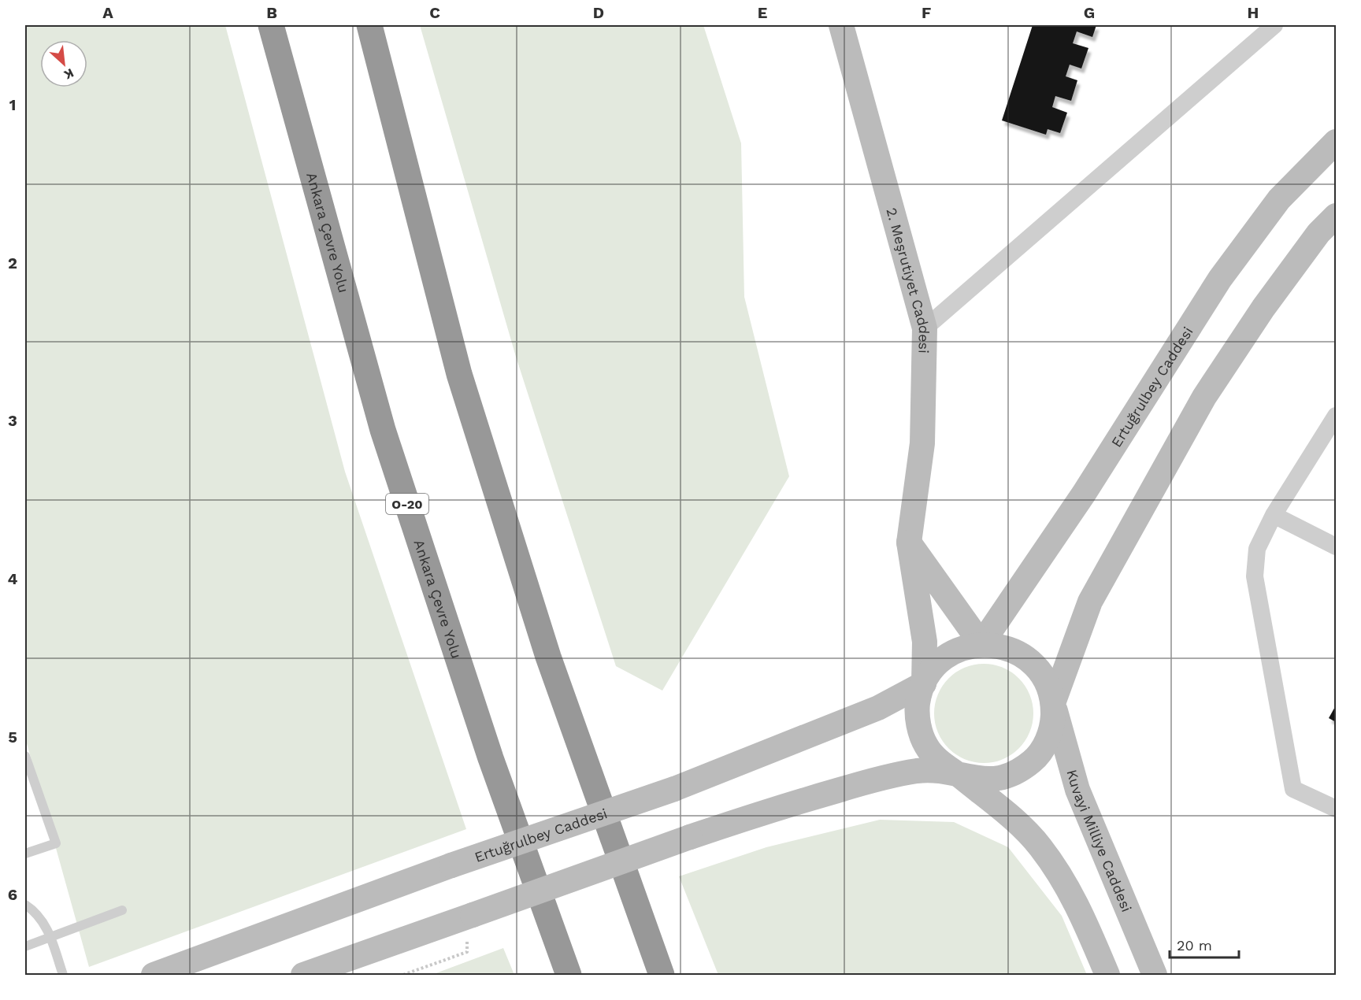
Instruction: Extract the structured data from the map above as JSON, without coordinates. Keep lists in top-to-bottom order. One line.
{"streets":{"highway":["Ankara Çevre Yolu","O-20"],"main road":["2. Meşrutiyet Caddesi","Ertuğrulbey Caddesi","Kuvayi Milliye Caddesi"]},"crossings":[["2. Meşrutiyet Caddesi","Ertuğrulbey Caddesi"],["2. Meşrutiyet Caddesi","Kuvayi Milliye Caddesi"],["Ertuğrulbey Caddesi","Kuvayi Milliye Caddesi"]],"scale_bar":"20 m","north":"bottom right","grid":{"columns":["A","B","C","D","E","F","G","H"],"rows":["1","2","3","4","5","6"]}}
